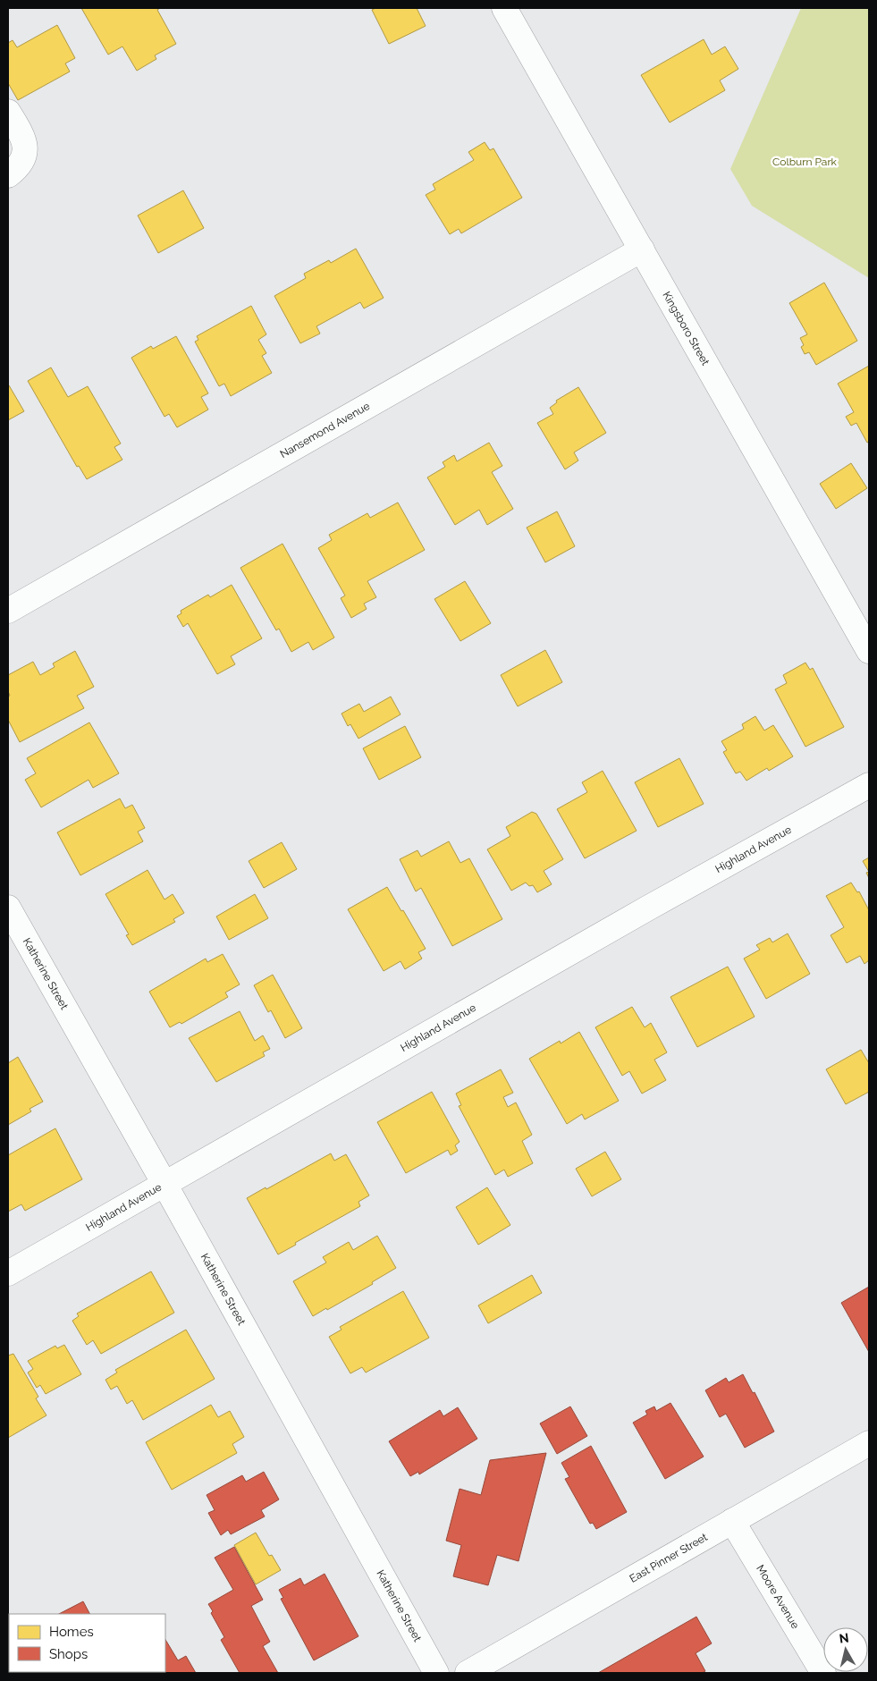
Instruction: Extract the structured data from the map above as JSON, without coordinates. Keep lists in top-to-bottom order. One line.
{"streets":{"street":["Kingsboro Street","Nansemond Avenue","Highland Avenue","Katherine Street","East Pinner Street","Moore Avenue"]},"crossings":[["Kingsboro Street","Nansemond Avenue"],["Highland Avenue","Katherine Street"],["East Pinner Street","Moore Avenue"]],"parks":["Colburn Park"],"legend":["Homes","Shops"],"north":"top"}
